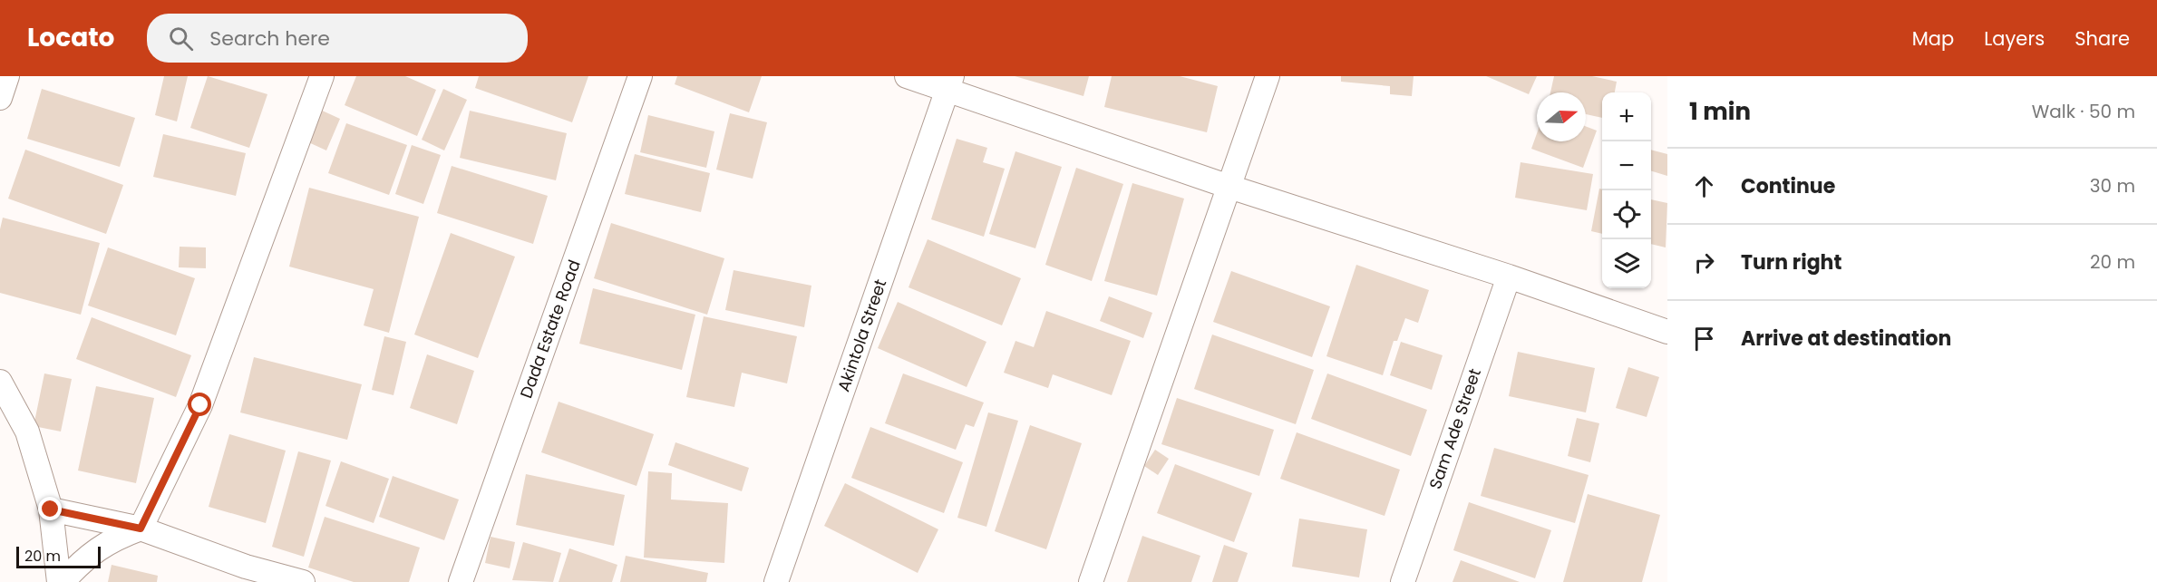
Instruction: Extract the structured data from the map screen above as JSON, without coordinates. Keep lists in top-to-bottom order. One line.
{"streets":{"street":["Dada Estate Road","Akintola Street","Sam Ade Street"]},"scale_bar":"20 m","north":"right","page":{"header":"Locato","search":"Search here","nav":["Map","Layers","Share"],"heading":["1 min","Walk · 50 m"],"map_buttons":["+","−"],"list":[["Continue","30 m"],["Turn right","20 m"],"Arrive at destination"],"scale":"20 m"}}
